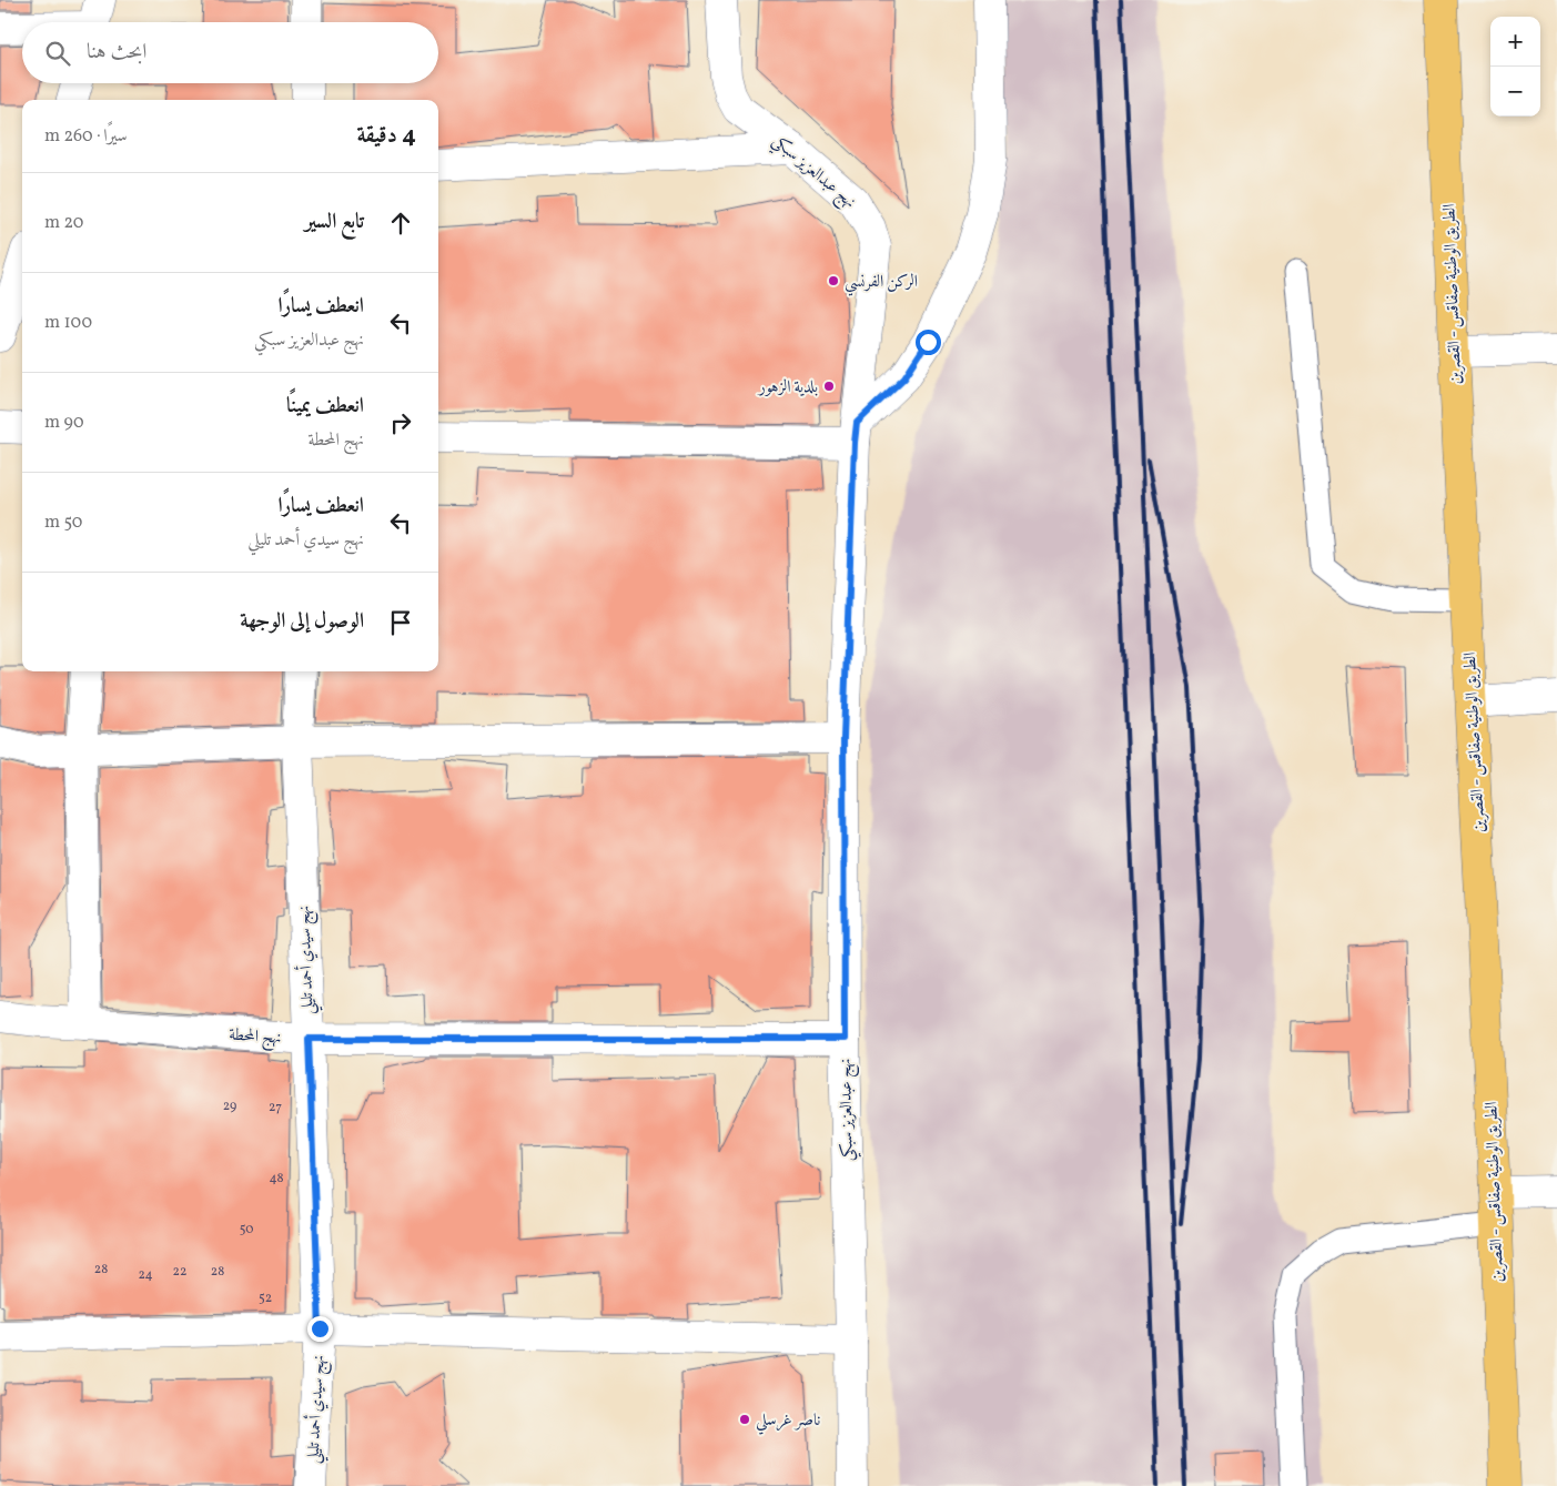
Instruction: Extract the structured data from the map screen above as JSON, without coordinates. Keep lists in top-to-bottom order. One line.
{"streets":{"main road":["الطريق الوطنية صفاقس - القصرين"],"street":["نهج عبدالعزيز سبكي","نهج سيدي أحمد تليلي","نهج المحطة"]},"crossings":[["نهج عبدالعزيز سبكي","نهج المحطة"],["نهج سيدي أحمد تليلي","نهج المحطة"]],"places":["الركن الفرنسي","بلدية الزهور","ناصر غرسلي"],"house_numbers":["29","27","48","50","28","22","28","24","52"],"page":{"map_buttons":["+","−"],"search":"ابحث هنا","heading":["4 دقيقة","سيرًا · 260 m"],"list":[["تابع السير","20 m"],["انعطف يسارًا","نهج عبدالعزيز سبكي","100 m"],["انعطف يمينًا","نهج المحطة","90 m"],["انعطف يسارًا","نهج سيدي أحمد تليلي","50 m"],"الوصول إلى الوجهة"]}}
